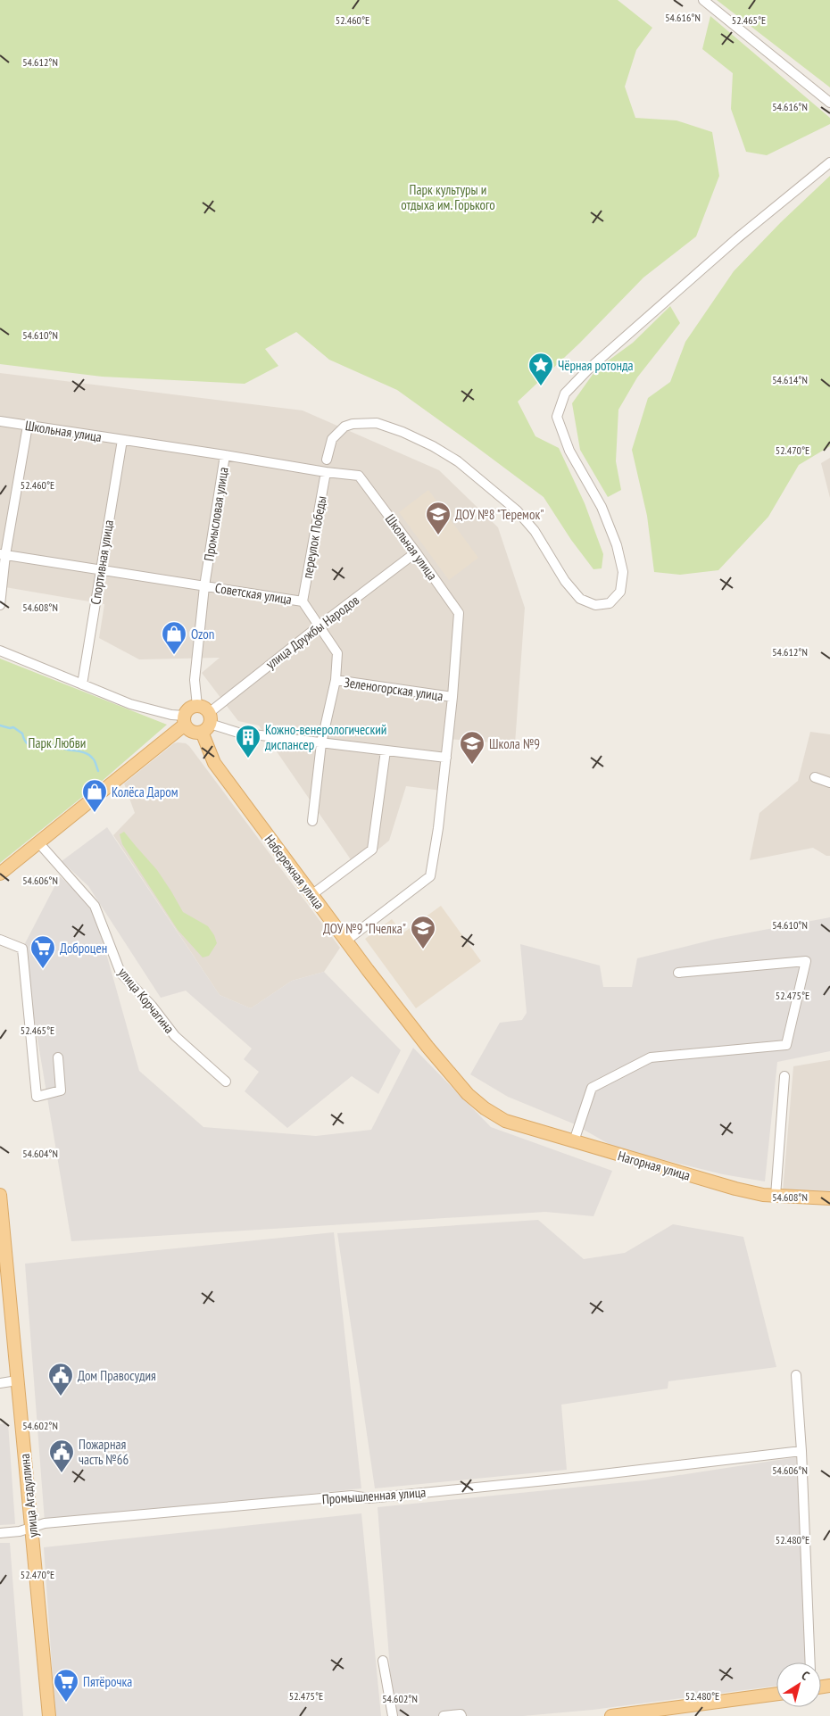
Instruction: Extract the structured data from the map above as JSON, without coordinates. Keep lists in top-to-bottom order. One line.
{"streets":{"main road":["Набережная улица","Нагорная улица","улица Агадуллина"],"street":["Школьная улица","Промысловая улица","переулок Победы","Спортивная улица","Советская улица","улица Дружбы Народов","Зеленогорская улица","улица Корчагина","Промышленная улица"]},"crossings":[["Школьная улица","Промысловая улица"],["Школьная улица","переулок Победы"],["Школьная улица","Спортивная улица"],["Школьная улица","улица Дружбы Народов"],["Школьная улица","Зеленогорская улица"],["Школьная улица","Набережная улица"],["Промысловая улица","Советская улица"],["Промысловая улица","улица Дружбы Народов"],["Промысловая улица","Набережная улица"],["переулок Победы","Советская улица"],["Спортивная улица","Советская улица"],["Советская улица","улица Дружбы Народов"],["Советская улица","Зеленогорская улица"],["улица Дружбы Народов","Набережная улица"],["Набережная улица","Нагорная улица"],["улица Агадуллина","Промышленная улица"]],"parks":["Парк культуры и отдыха им. Горького","Парк Любви"],"places":{"place":["Чёрная ротонда"],"school or university":["ДОУ №8 \"Теремок\"","Школа №9","ДОУ №9 \"Пчелка\""],"shop":["Ozon","Колёса Даром"],"building":["Кожно-венерологический диспансер"],"supermarket":["Доброцен","Пятёрочка"],"public building":["Дом Правосудия","Пожарная часть №66"]},"north":"top right","coordinates":["54.616°N","52.465°E","52.460°E","54.612°N","54.610°N","54.614°N","52.470°E","54.608°N","54.606°N","52.475°E","54.604°N","54.602°N","52.480°E"]}
